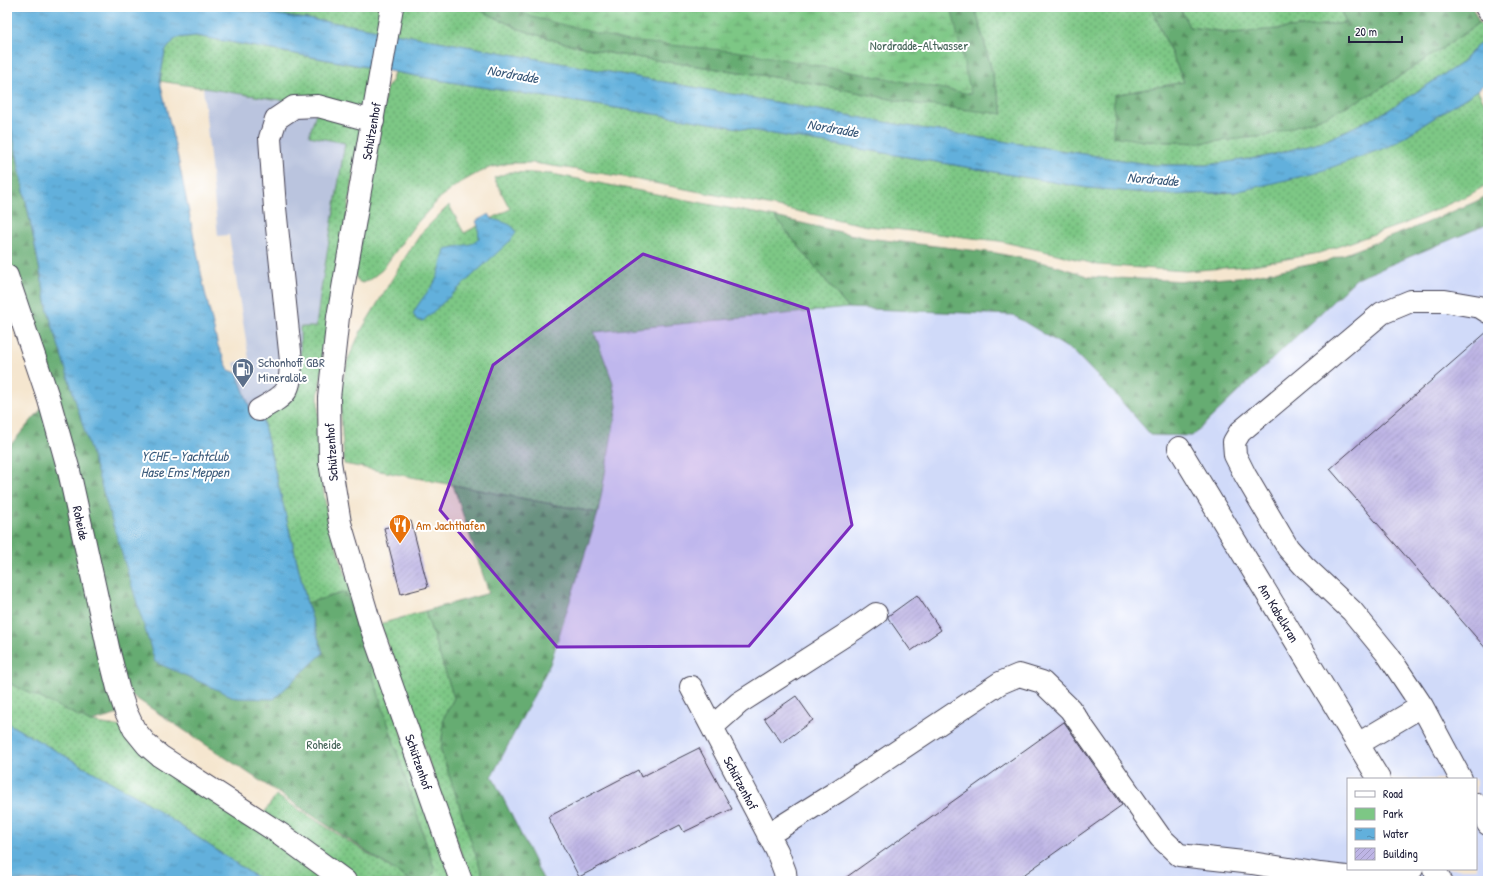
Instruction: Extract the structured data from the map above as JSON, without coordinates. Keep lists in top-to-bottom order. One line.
{"streets":{"main road":["Schützenhof","Roheide","Am Kabelkran"]},"water":["Nordradde","YCHE - Yachtclub Hase Ems Meppen"],"parks":["Nordradde-Altwasser","Roheide"],"places":{"fuel station":["Schonhoff GBR Mineralöle"],"restaurant":["Am Jachthafen"]},"legend":["Road","Park","Water","Building"],"scale_bar":"20 m"}
